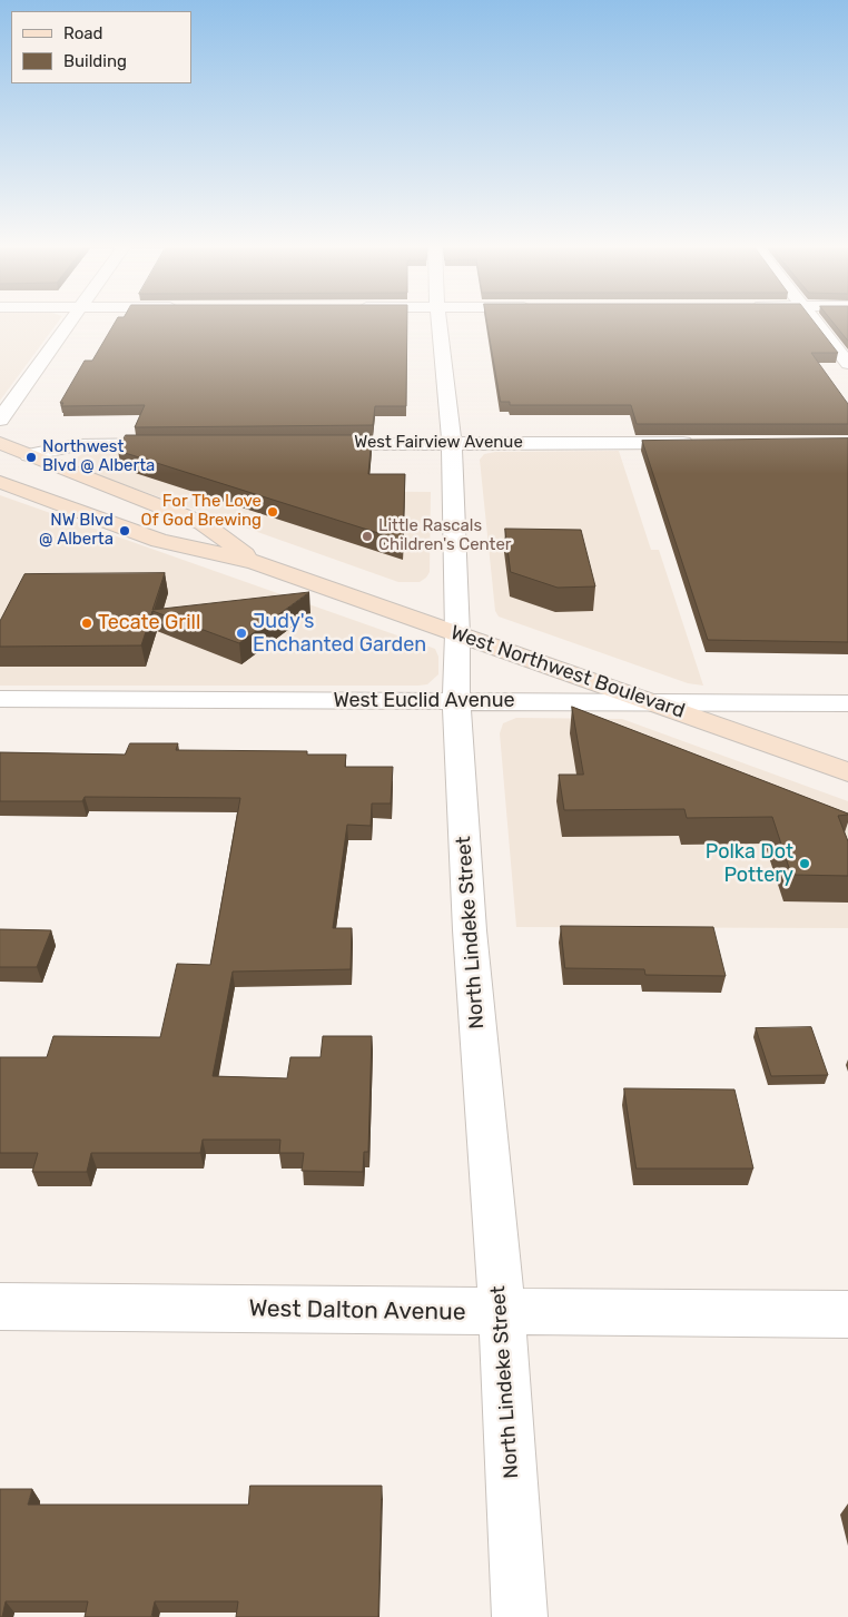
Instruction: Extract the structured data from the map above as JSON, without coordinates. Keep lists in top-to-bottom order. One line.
{"streets":{"main road":["West Northwest Boulevard"],"street":["West Fairview Avenue","West Euclid Avenue","North Lindeke Street","West Dalton Avenue"]},"crossings":[["West Fairview Avenue","North Lindeke Street"],["West Northwest Boulevard","West Euclid Avenue"],["West Northwest Boulevard","North Lindeke Street"],["West Euclid Avenue","North Lindeke Street"],["North Lindeke Street","West Dalton Avenue"]],"places":["Northwest Blvd @ Alberta","For The Love Of God Brewing","NW Blvd @ Alberta","Little Rascals Children's Center","Tecate Grill","Judy's Enchanted Garden","Polka Dot Pottery"],"legend":["Road","Building"]}
